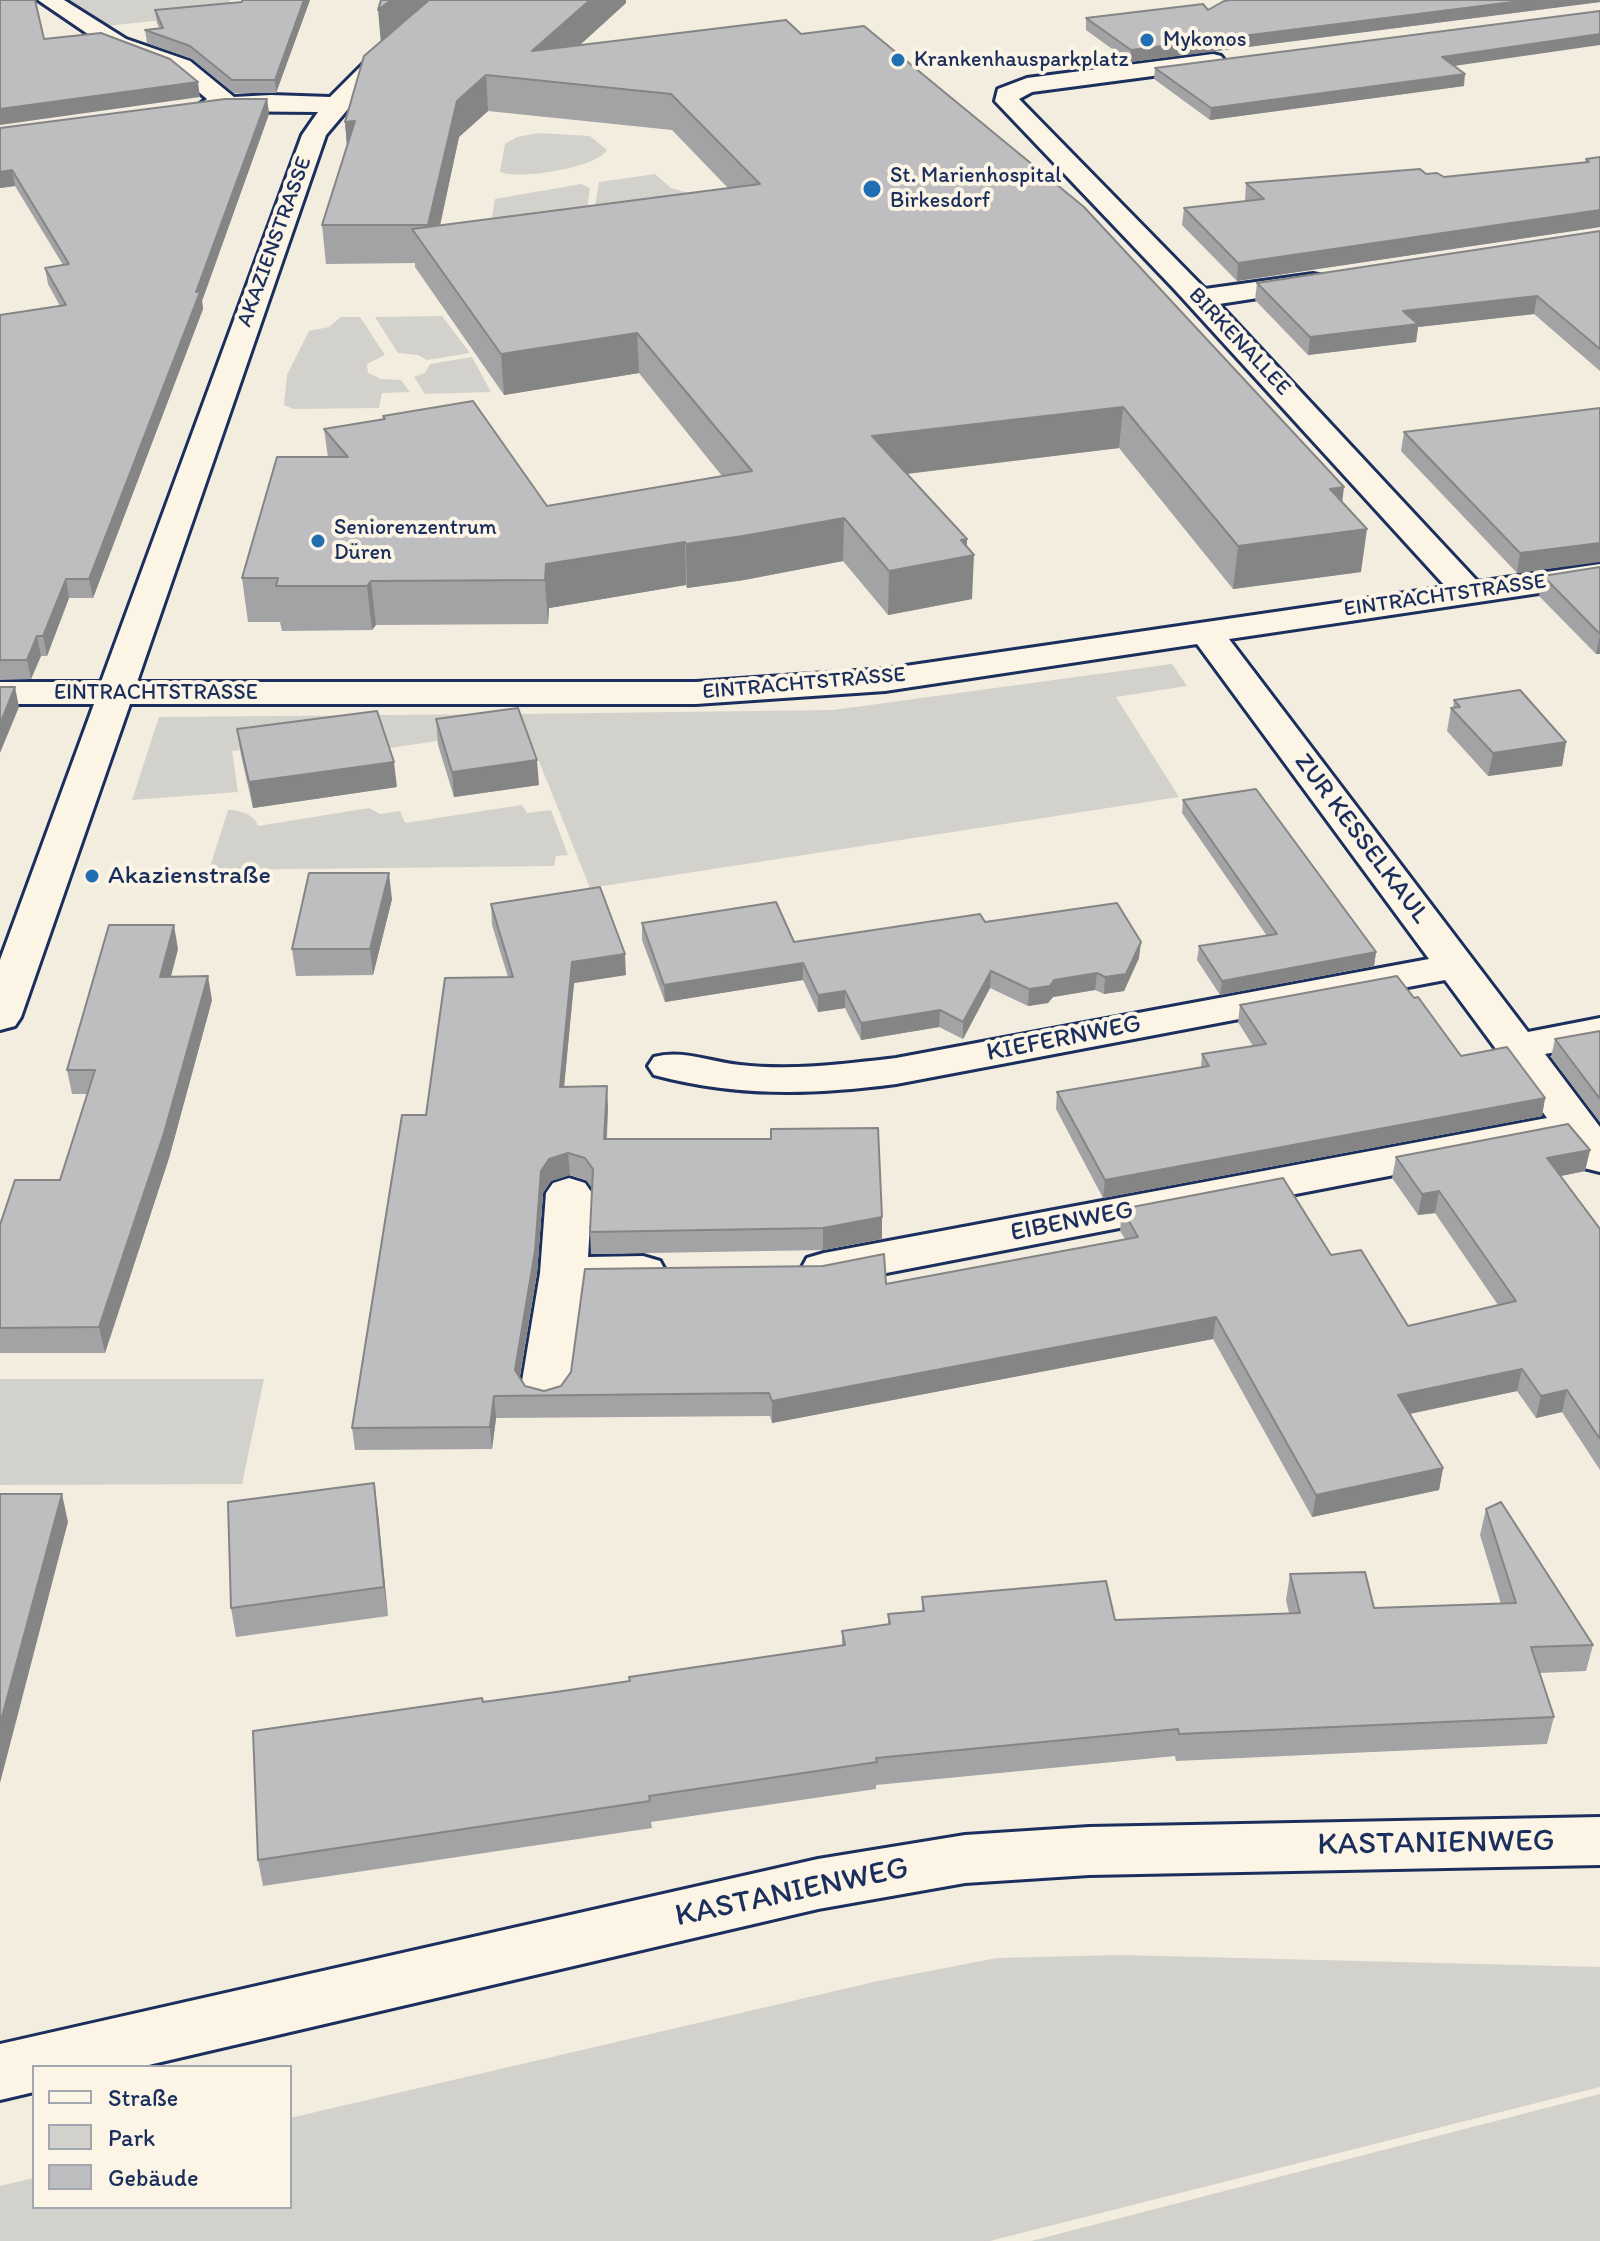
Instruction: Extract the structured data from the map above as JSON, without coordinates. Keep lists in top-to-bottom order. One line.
{"streets":{"street":["AKAZIENSTRASSE","BIRKENALLEE","EINTRACHTSTRASSE","ZUR KESSELKAUL","KIEFERNWEG","EIBENWEG","KASTANIENWEG"]},"crossings":[["AKAZIENSTRASSE","EINTRACHTSTRASSE"],["BIRKENALLEE","EINTRACHTSTRASSE"],["EINTRACHTSTRASSE","ZUR KESSELKAUL"],["ZUR KESSELKAUL","KIEFERNWEG"],["ZUR KESSELKAUL","EIBENWEG"]],"places":["Mykonos","Krankenhausparkplatz","St. Marienhospital Birkesdorf","Seniorenzentrum Düren","Akazienstraße"],"legend":["Straße","Park","Gebäude"]}
